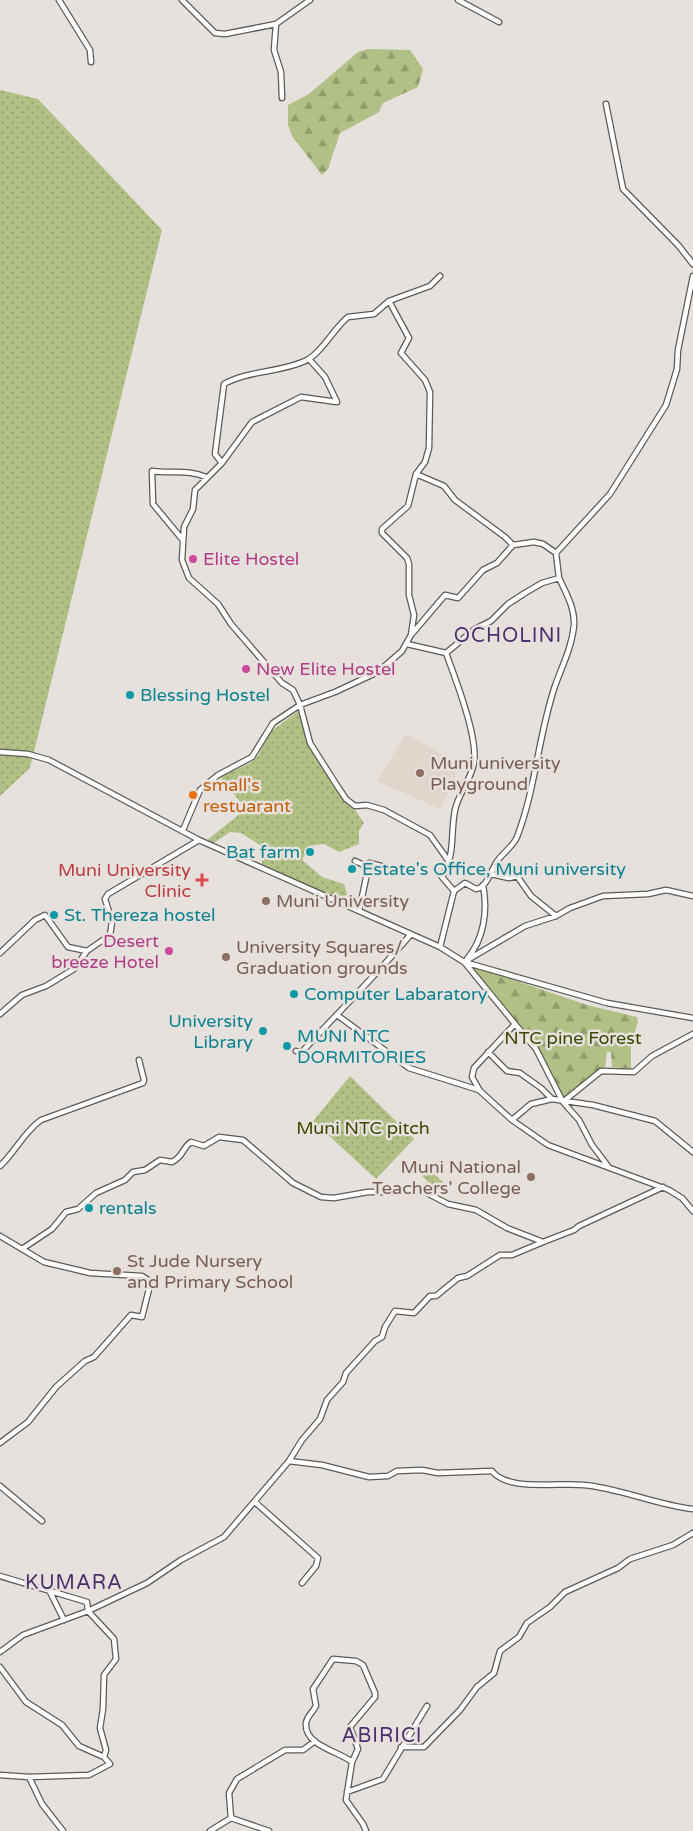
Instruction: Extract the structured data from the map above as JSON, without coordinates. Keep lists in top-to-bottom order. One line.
{"districts":["OCHOLINI","KUMARA","ABIRICI"],"parks":["NTC pine Forest","Muni NTC pitch"],"places":{"other":["Elite Hostel","New Elite Hostel","Blessing Hostel","Muni university Playground","small's restuarant","Bat farm","Estate's Office, Muni university","Muni University","St. Thereza hostel","Desert breeze Hotel","University Squares/ Graduation grounds","Computer Labaratory","University Library","MUNI NTC DORMITORIES","Muni National Teachers' College","rentals","St Jude Nursery and Primary School"],"health":["Muni University Clinic"]}}
